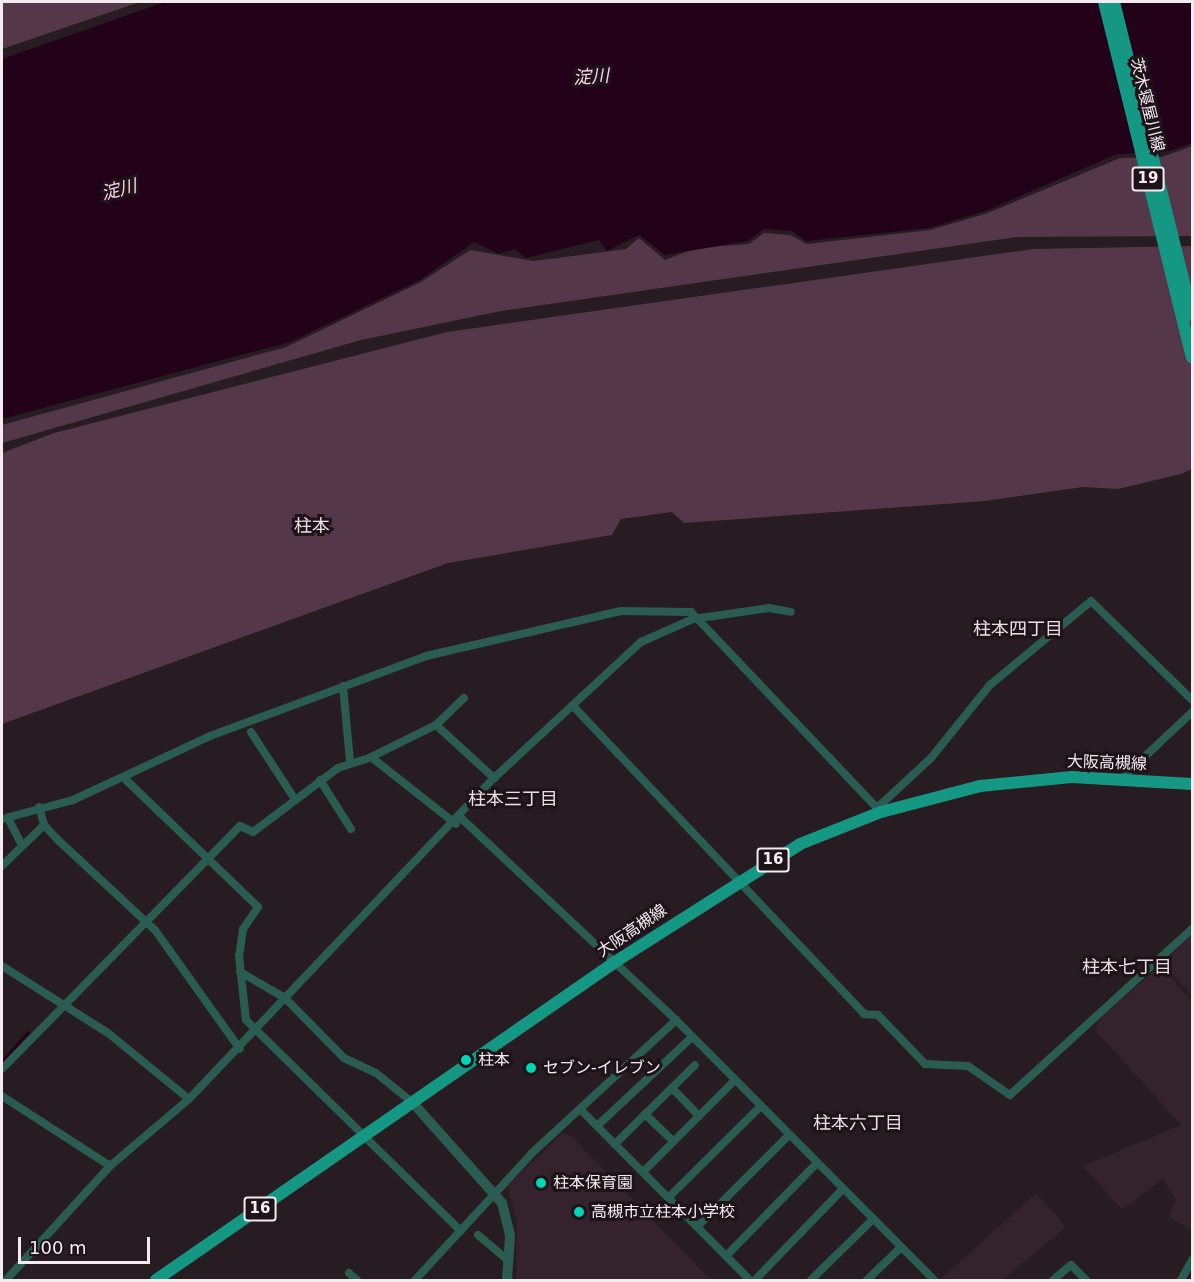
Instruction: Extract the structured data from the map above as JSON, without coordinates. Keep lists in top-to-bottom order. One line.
{"streets":{"main road":["茨木寝屋川線","19","大阪高槻線","16"]},"districts":["柱本","柱本四丁目","柱本三丁目","柱本七丁目","柱本六丁目"],"water":["淀川"],"places":["柱本","セブン-イレブン","柱本保育園","高槻市立柱本小学校"],"scale_bar":"100 m"}
